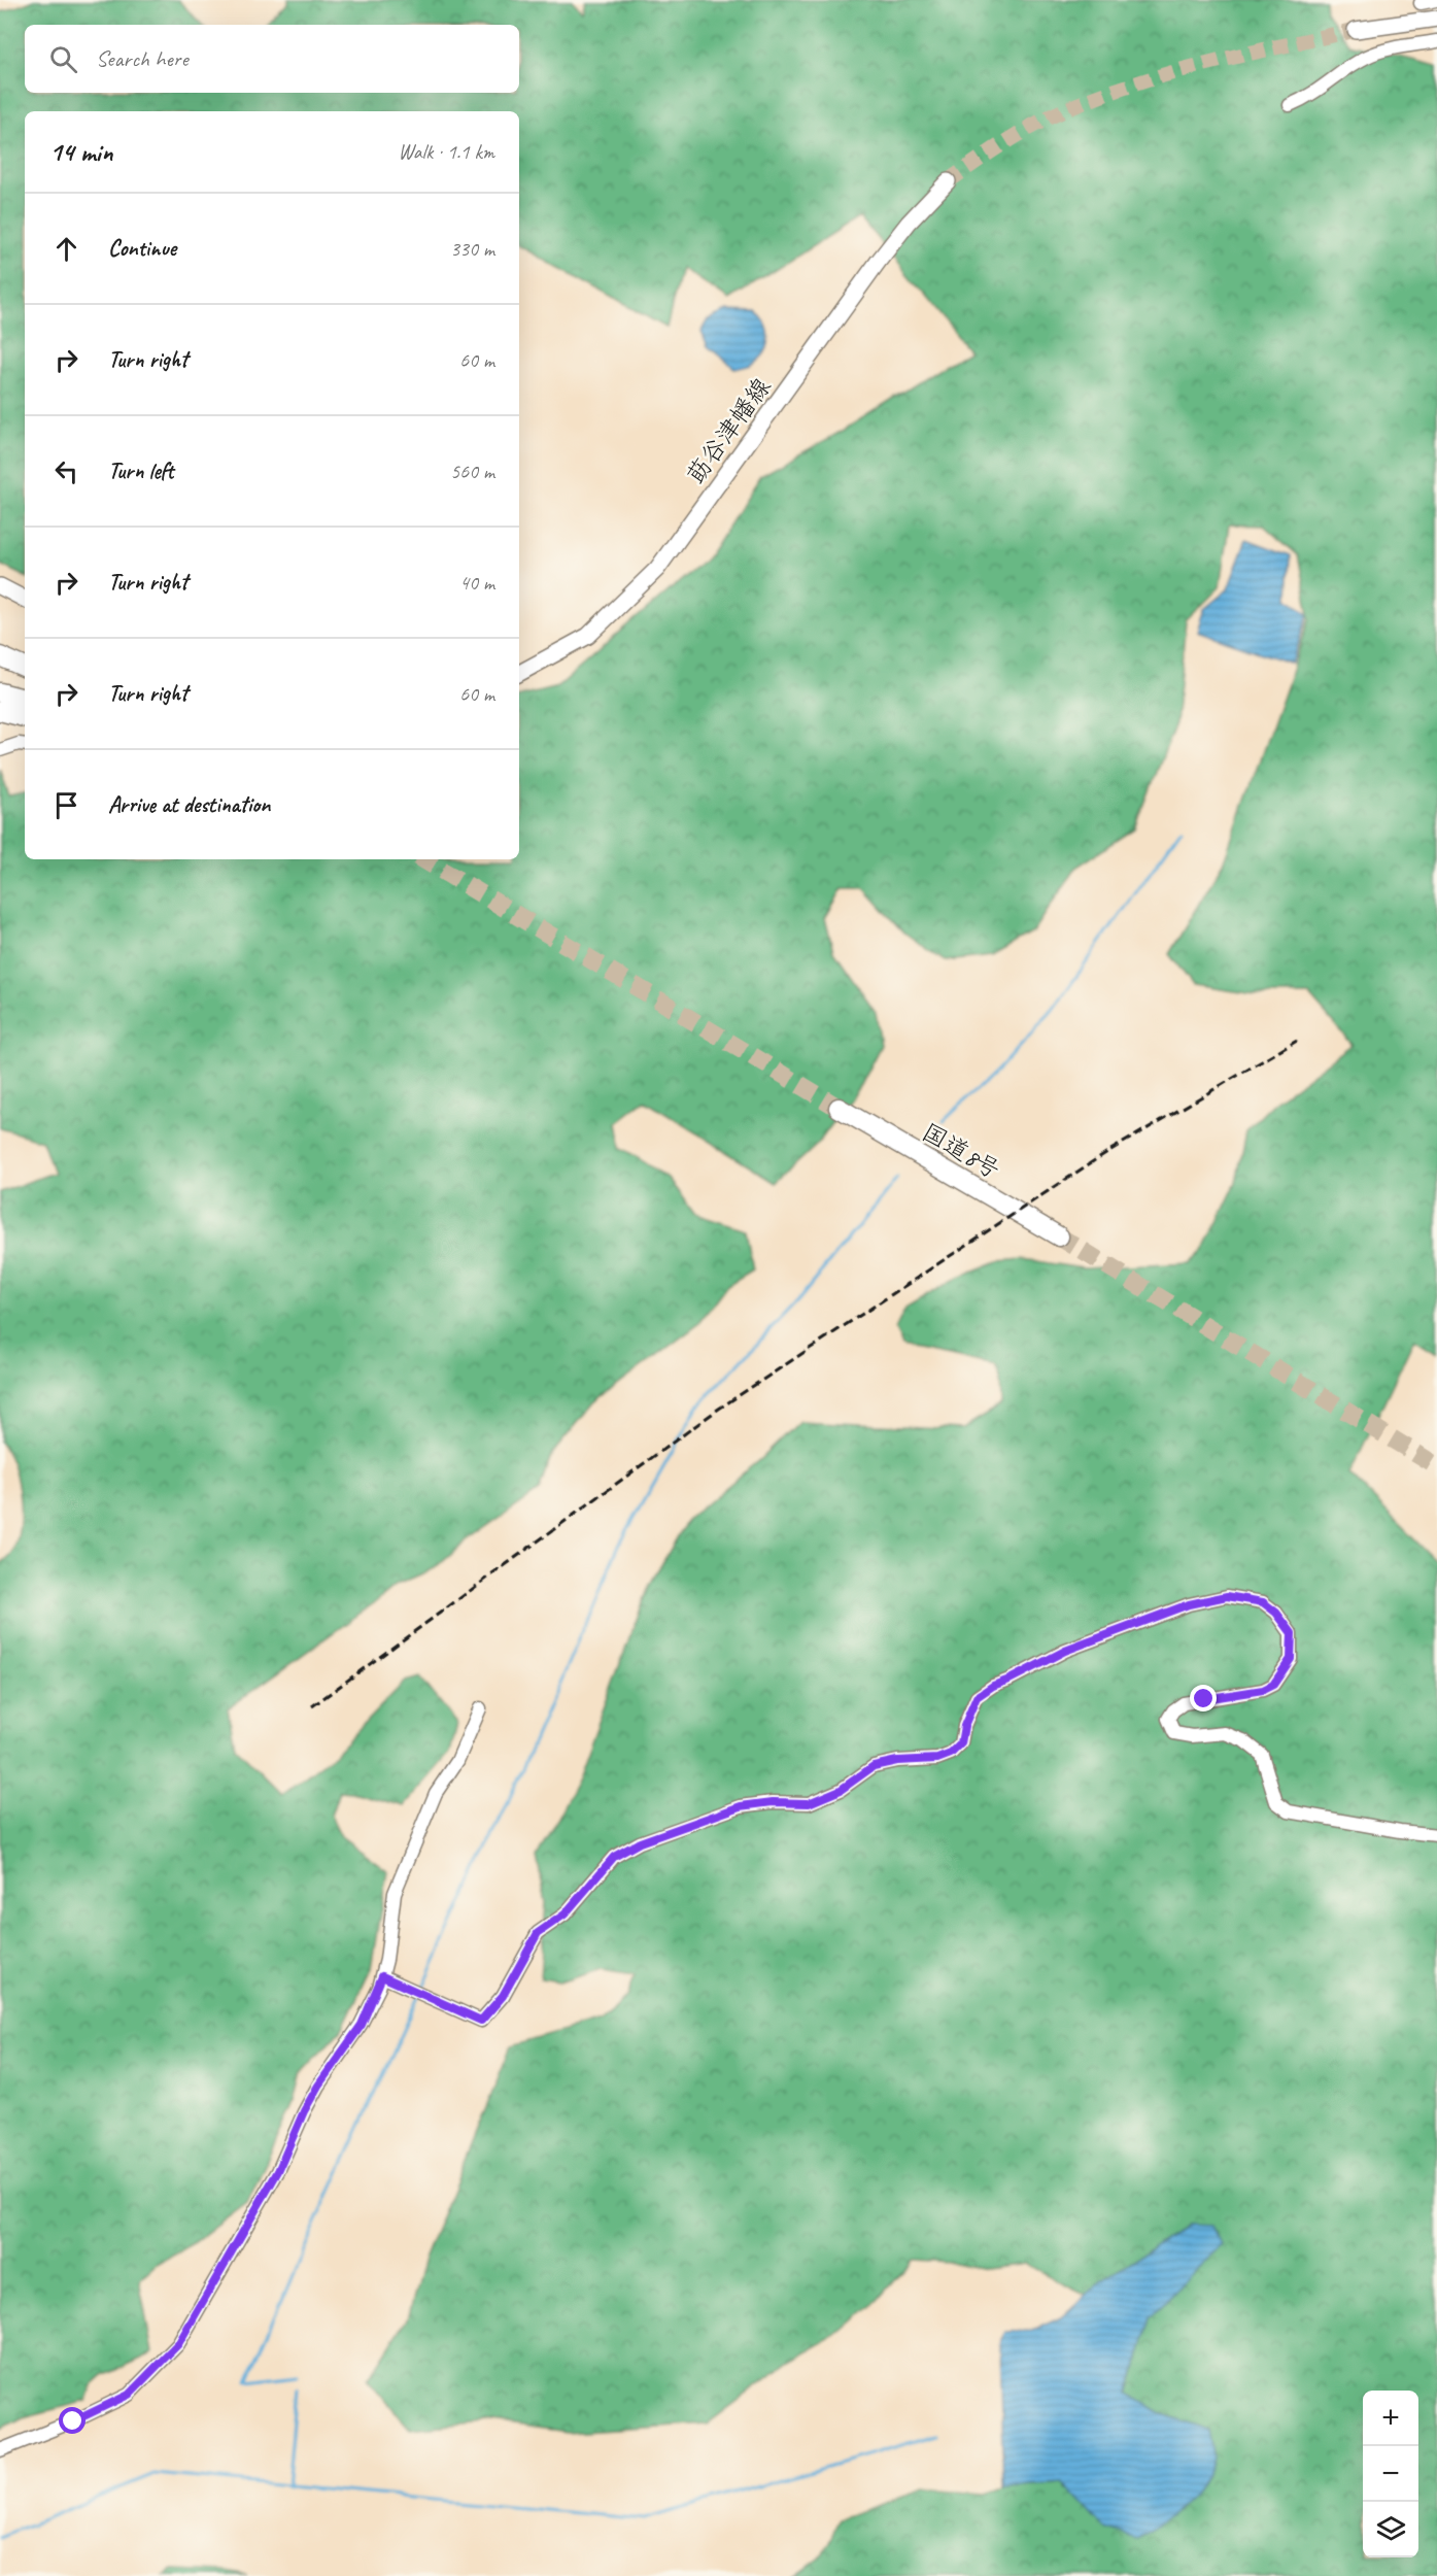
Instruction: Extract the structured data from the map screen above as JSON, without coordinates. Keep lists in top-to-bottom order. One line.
{"streets":{"highway":["国道8号"],"main road":["莇谷津幡線"]},"page":{"search":"Search here","heading":["14 min","Walk · 1.1 km"],"list":[["Continue","330 m"],["Turn right","60 m"],["Turn left","560 m"],["Turn right","40 m"],["Turn right","60 m"],"Arrive at destination"],"map_buttons":["+","−"]}}
